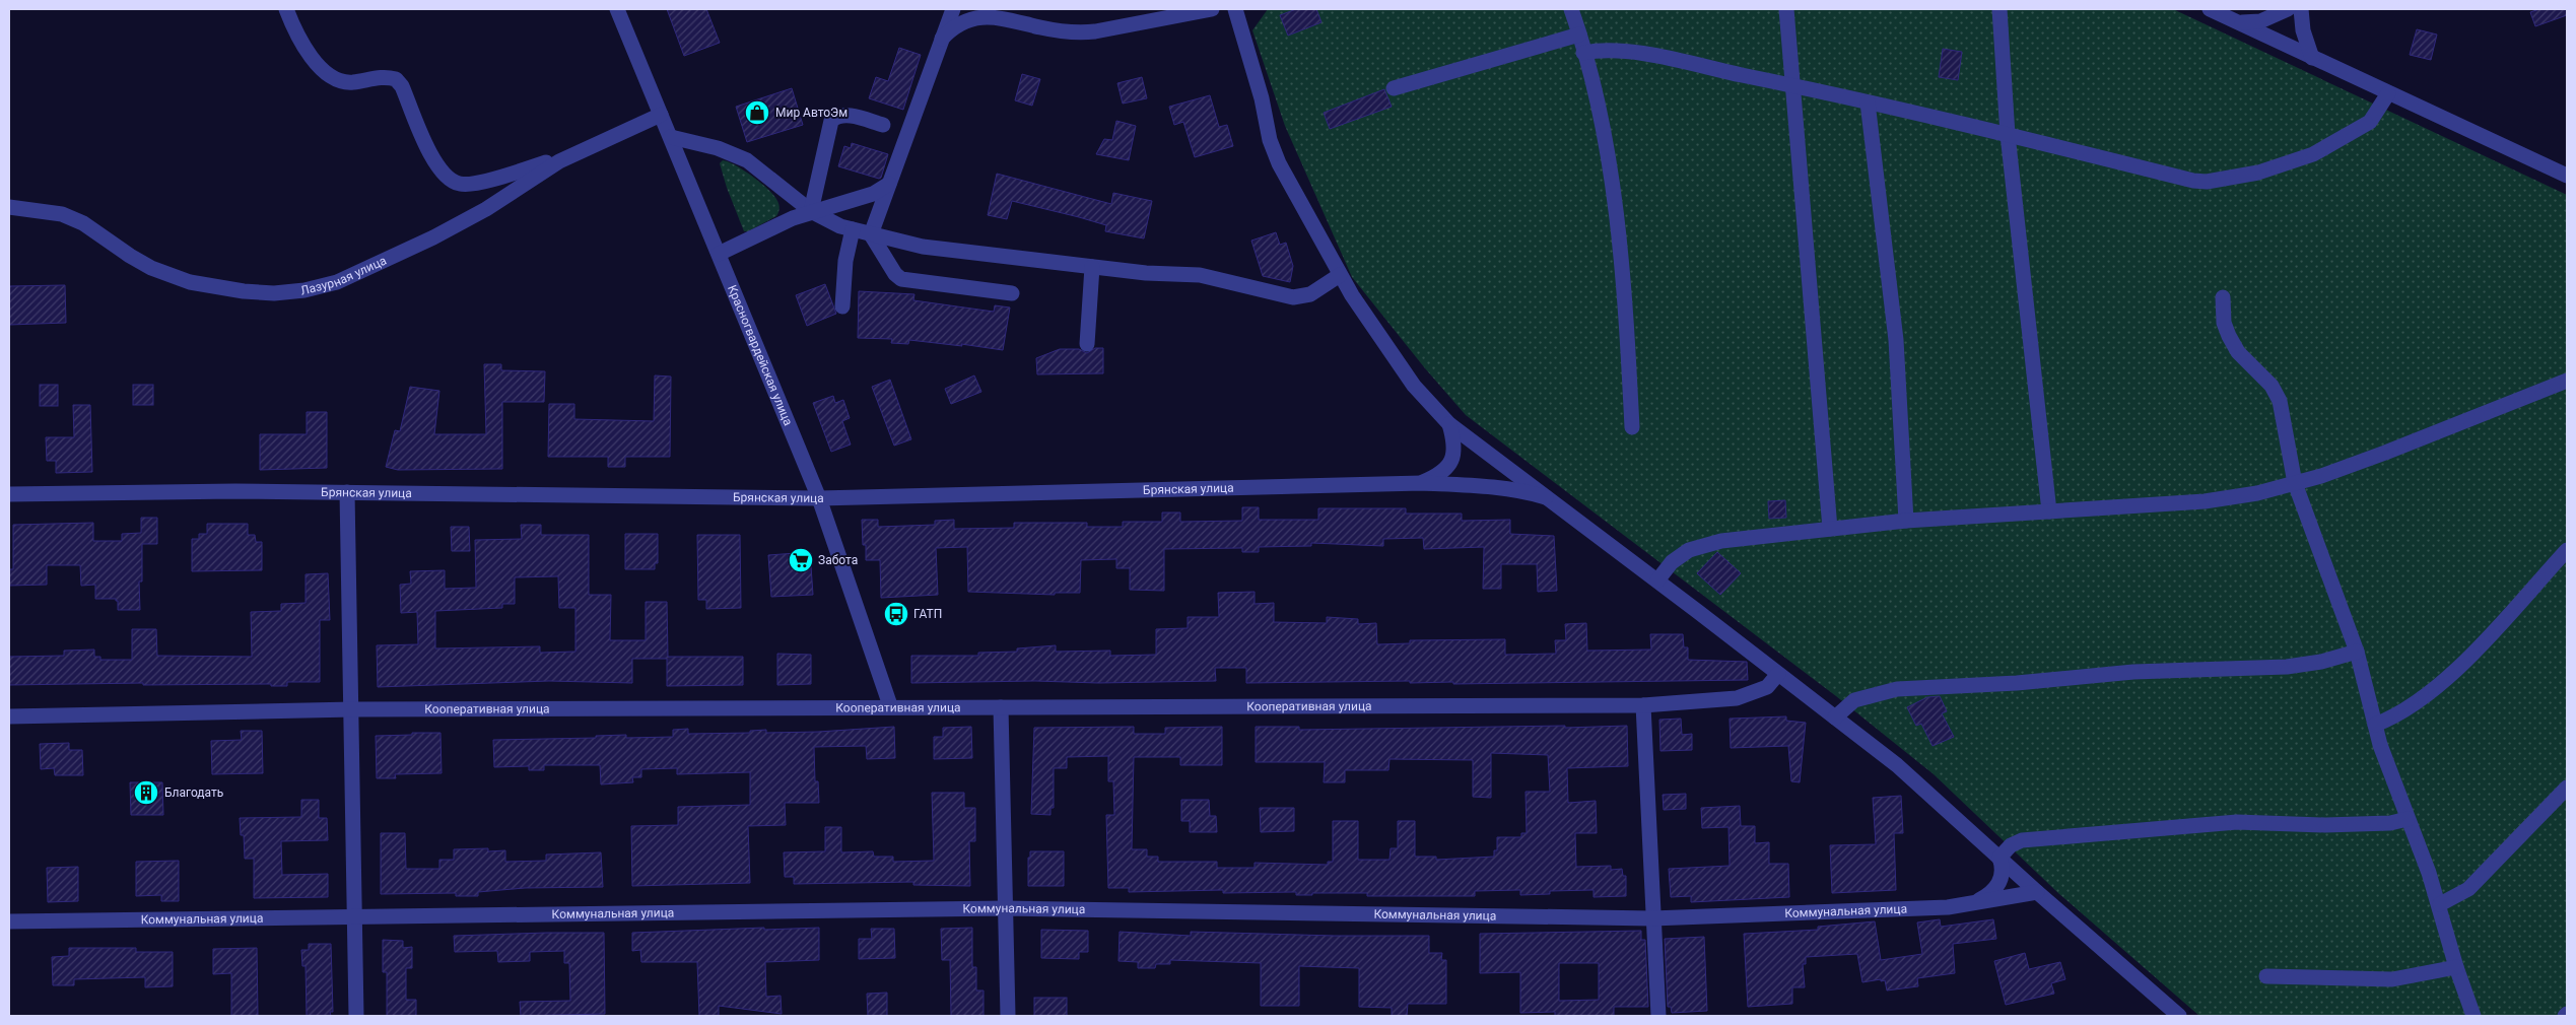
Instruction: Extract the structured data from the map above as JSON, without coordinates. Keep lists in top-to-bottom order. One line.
{"streets":{"street":["Лазурная улица","Красногвардейская улица","Брянская улица","Кооперативная улица","Коммунальная улица"]},"crossings":[["Лазурная улица","Красногвардейская улица"],["Красногвардейская улица","Брянская улица"],["Красногвардейская улица","Кооперативная улица"]],"places":{"shop":["Мир АвтоЭм"],"supermarket":["Забота"],"bus stop":["ГАТП"],"building":["Благодать"]}}
